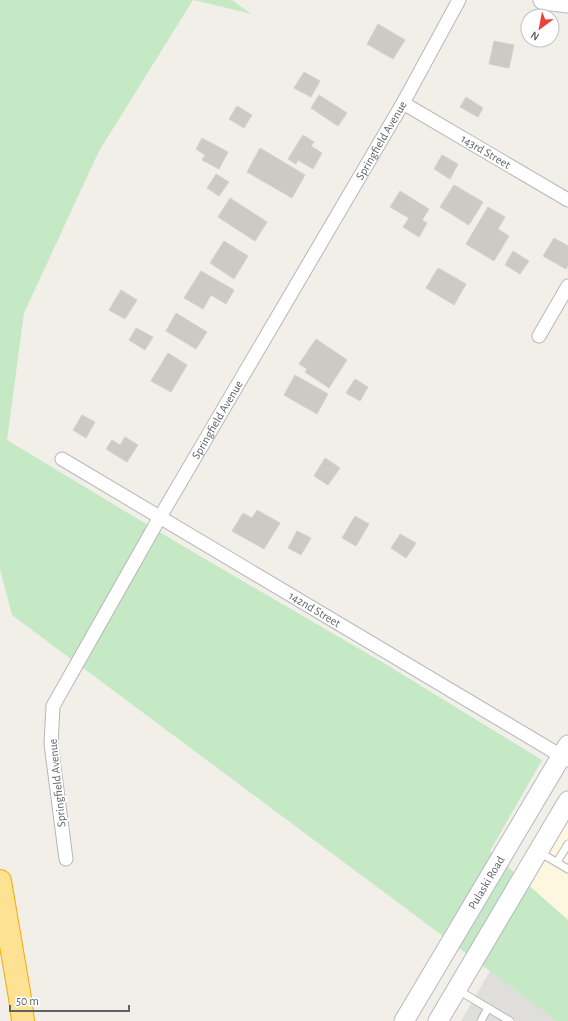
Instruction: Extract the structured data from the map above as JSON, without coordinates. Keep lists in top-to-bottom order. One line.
{"streets":{"main road":["Pulaski Road"],"street":["Springfield Avenue","143rd Street","142nd Street"]},"crossings":[["Springfield Avenue","143rd Street"],["Springfield Avenue","142nd Street"],["142nd Street","Pulaski Road"]],"scale_bar":"50 m","north":"bottom left"}
